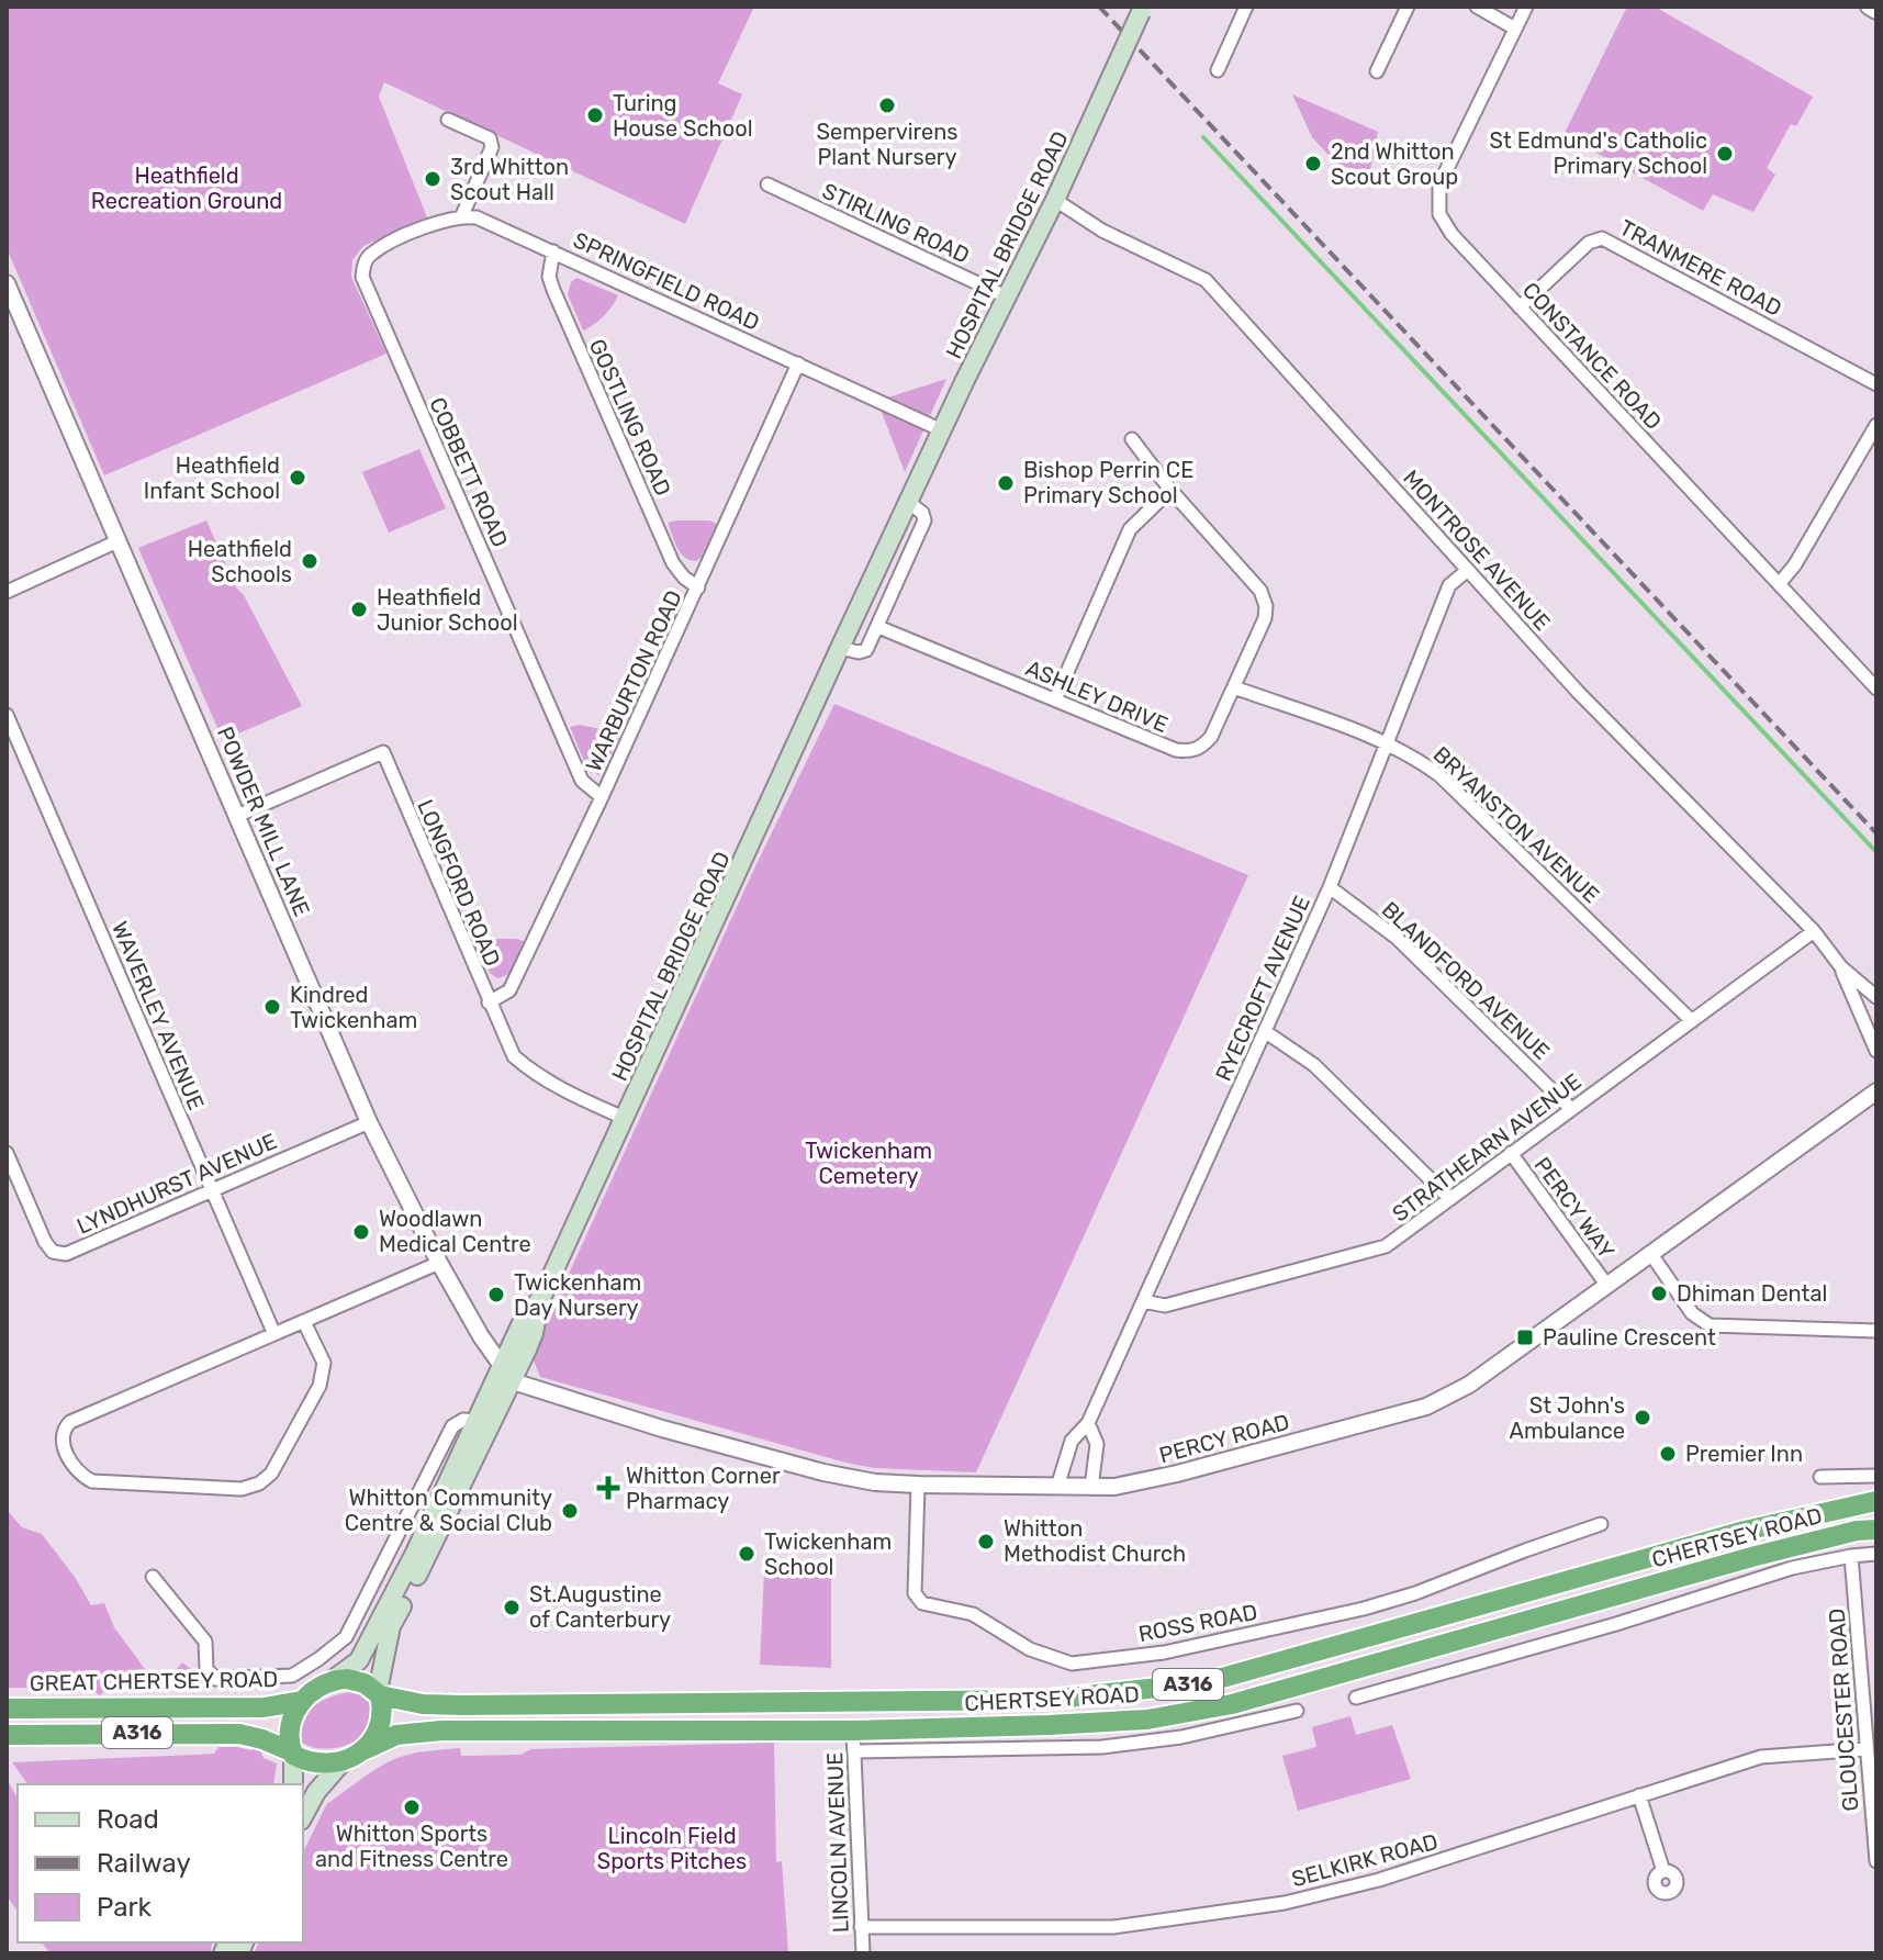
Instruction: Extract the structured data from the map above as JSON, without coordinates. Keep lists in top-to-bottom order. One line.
{"streets":{"highway":["CHERTSEY ROAD","GREAT CHERTSEY ROAD","A316"],"main road":["HOSPITAL BRIDGE ROAD"],"street":["STIRLING ROAD","TRANMERE ROAD","SPRINGFIELD ROAD","CONSTANCE ROAD","GOSTLING ROAD","COBBETT ROAD","MONTROSE AVENUE","WARBURTON ROAD","ASHLEY DRIVE","POWDER MILL LANE","BRYANSTON AVENUE","LONGFORD ROAD","BLANDFORD AVENUE","RYECROFT AVENUE","WAVERLEY AVENUE","STRATHEARN AVENUE","LYNDHURST AVENUE","PERCY WAY","PERCY ROAD","ROSS ROAD","GLOUCESTER ROAD","LINCOLN AVENUE","SELKIRK ROAD"]},"crossings":[["STIRLING ROAD","HOSPITAL BRIDGE ROAD"],["HOSPITAL BRIDGE ROAD","SPRINGFIELD ROAD"],["HOSPITAL BRIDGE ROAD","MONTROSE AVENUE"],["HOSPITAL BRIDGE ROAD","POWDER MILL LANE"],["HOSPITAL BRIDGE ROAD","LONGFORD ROAD"],["HOSPITAL BRIDGE ROAD","PERCY ROAD"],["HOSPITAL BRIDGE ROAD","CHERTSEY ROAD"],["HOSPITAL BRIDGE ROAD","GREAT CHERTSEY ROAD"],["HOSPITAL BRIDGE ROAD","A316"],["TRANMERE ROAD","CONSTANCE ROAD"],["SPRINGFIELD ROAD","GOSTLING ROAD"],["SPRINGFIELD ROAD","COBBETT ROAD"],["SPRINGFIELD ROAD","WARBURTON ROAD"],["GOSTLING ROAD","WARBURTON ROAD"],["COBBETT ROAD","WARBURTON ROAD"],["MONTROSE AVENUE","RYECROFT AVENUE"],["MONTROSE AVENUE","STRATHEARN AVENUE"],["WARBURTON ROAD","LONGFORD ROAD"],["ASHLEY DRIVE","BRYANSTON AVENUE"],["POWDER MILL LANE","LONGFORD ROAD"],["POWDER MILL LANE","LYNDHURST AVENUE"],["POWDER MILL LANE","PERCY ROAD"],["BRYANSTON AVENUE","RYECROFT AVENUE"],["BRYANSTON AVENUE","STRATHEARN AVENUE"],["BLANDFORD AVENUE","RYECROFT AVENUE"],["BLANDFORD AVENUE","STRATHEARN AVENUE"],["RYECROFT AVENUE","STRATHEARN AVENUE"],["RYECROFT AVENUE","PERCY ROAD"],["WAVERLEY AVENUE","LYNDHURST AVENUE"],["STRATHEARN AVENUE","PERCY WAY"],["PERCY WAY","PERCY ROAD"],["PERCY ROAD","ROSS ROAD"],["CHERTSEY ROAD","GREAT CHERTSEY ROAD"],["CHERTSEY ROAD","A316"],["CHERTSEY ROAD","GLOUCESTER ROAD"],["CHERTSEY ROAD","LINCOLN AVENUE"],["GREAT CHERTSEY ROAD","A316"],["GLOUCESTER ROAD","SELKIRK ROAD"],["LINCOLN AVENUE","SELKIRK ROAD"]],"parks":["Heathfield Recreation Ground","Twickenham Cemetery","Lincoln Field Sports Pitches"],"places":{"other":["Sempervirens Plant Nursery","Turing House School","St Edmund's Catholic Primary School","2nd Whitton Scout Group","3rd Whitton Scout Hall","Heathfield Infant School","Bishop Perrin CE Primary School","Heathfield Schools","Heathfield Junior School","Kindred Twickenham","Woodlawn Medical Centre","Dhiman Dental","Twickenham Day Nursery","St John's Ambulance","Premier Inn","Whitton Community Centre & Social Club","Whitton Methodist Church","Twickenham School","St.Augustine of Canterbury","Whitton Sports and Fitness Centre"],"transit":["Pauline Crescent"],"health":["Whitton Corner Pharmacy"]},"legend":["Road","Railway","Park"]}
